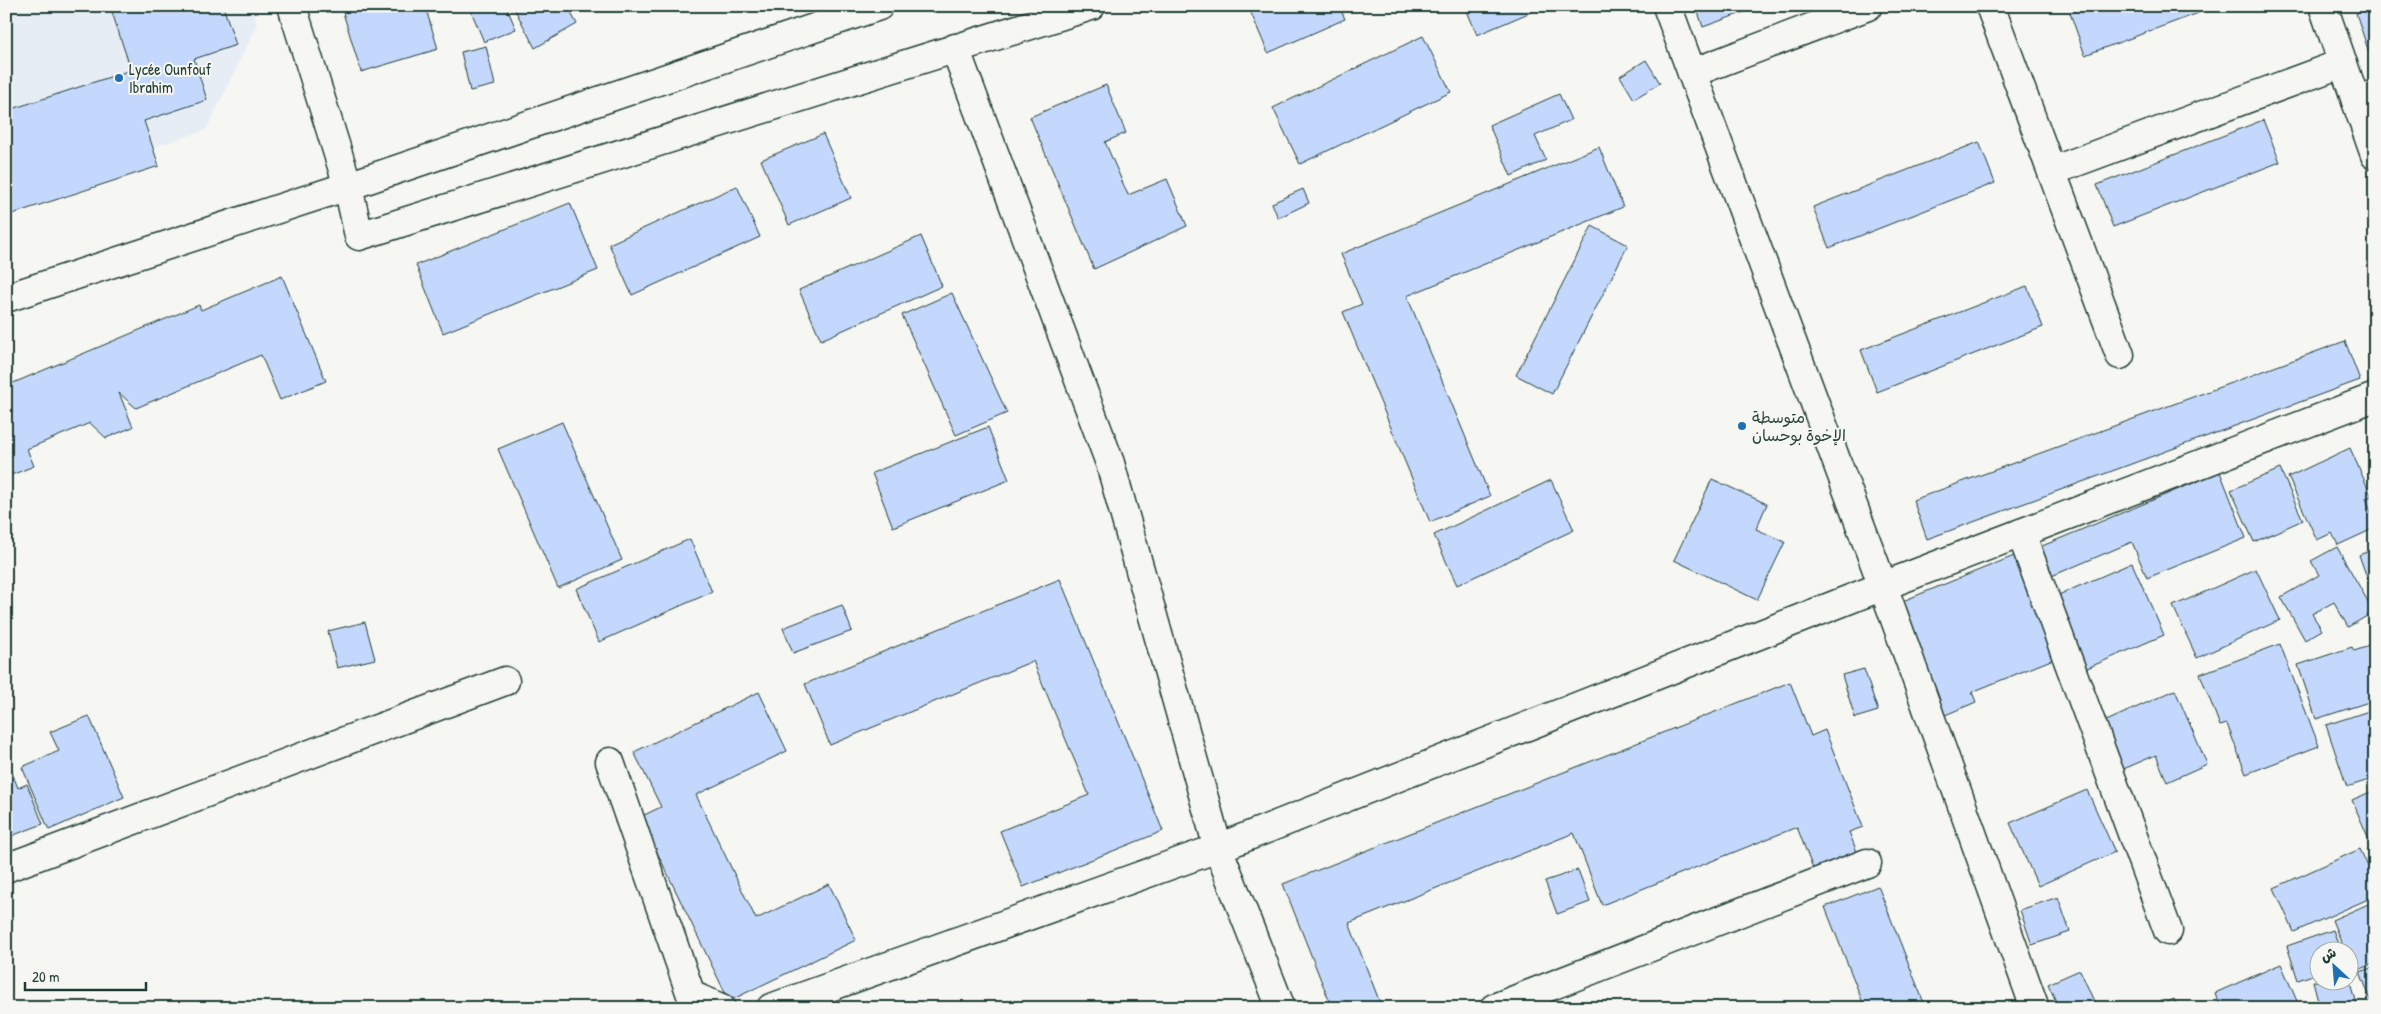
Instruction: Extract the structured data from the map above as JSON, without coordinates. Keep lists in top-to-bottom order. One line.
{"places":["Lycée Ounfouf Ibrahim","متوسطة الإخوة بوحسان"],"scale_bar":"20 m","north":"top left"}
